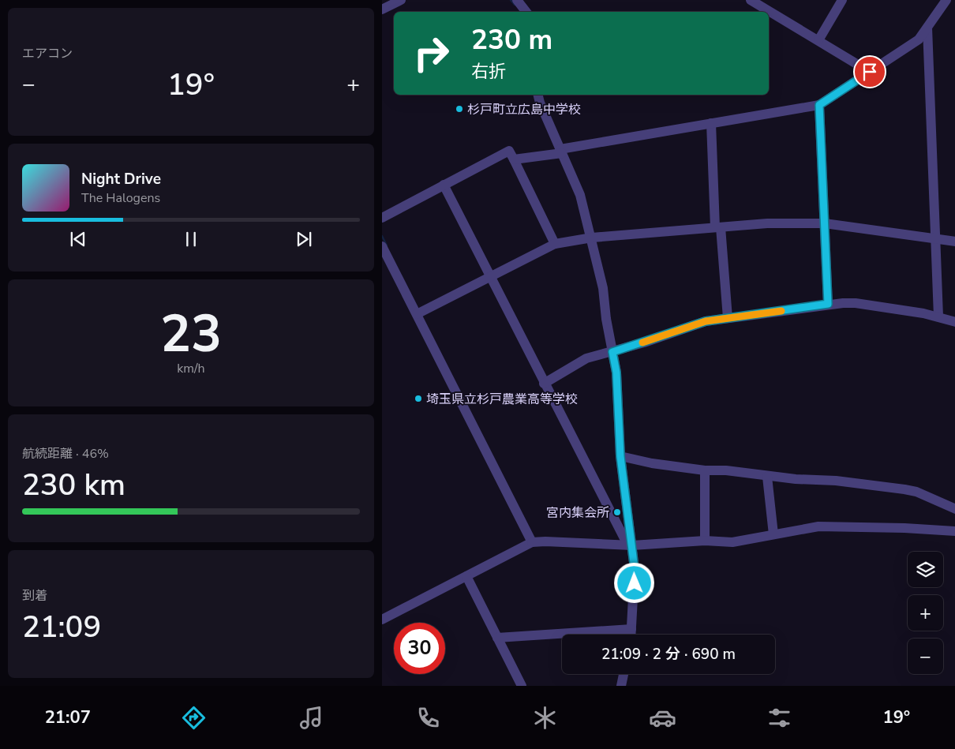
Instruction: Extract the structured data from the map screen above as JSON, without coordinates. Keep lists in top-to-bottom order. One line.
{"places":["杉戸町立広島中学校","埼玉県立杉戸農業高等学校","宮内集会所"],"page":{"tile":["エアコン",["23","km/h"],["航続距離 · 46%","230 km"],["到着","21:09"]],"turn":["230 m","右折"],"heat":["−","19°","+"],"song":["Night Drive","The Halogens"],"map_buttons":["+","−"],"limit":"30","trip":"21:09 · 2 分 · 690 m","tabs":["21:07","19°"]}}
